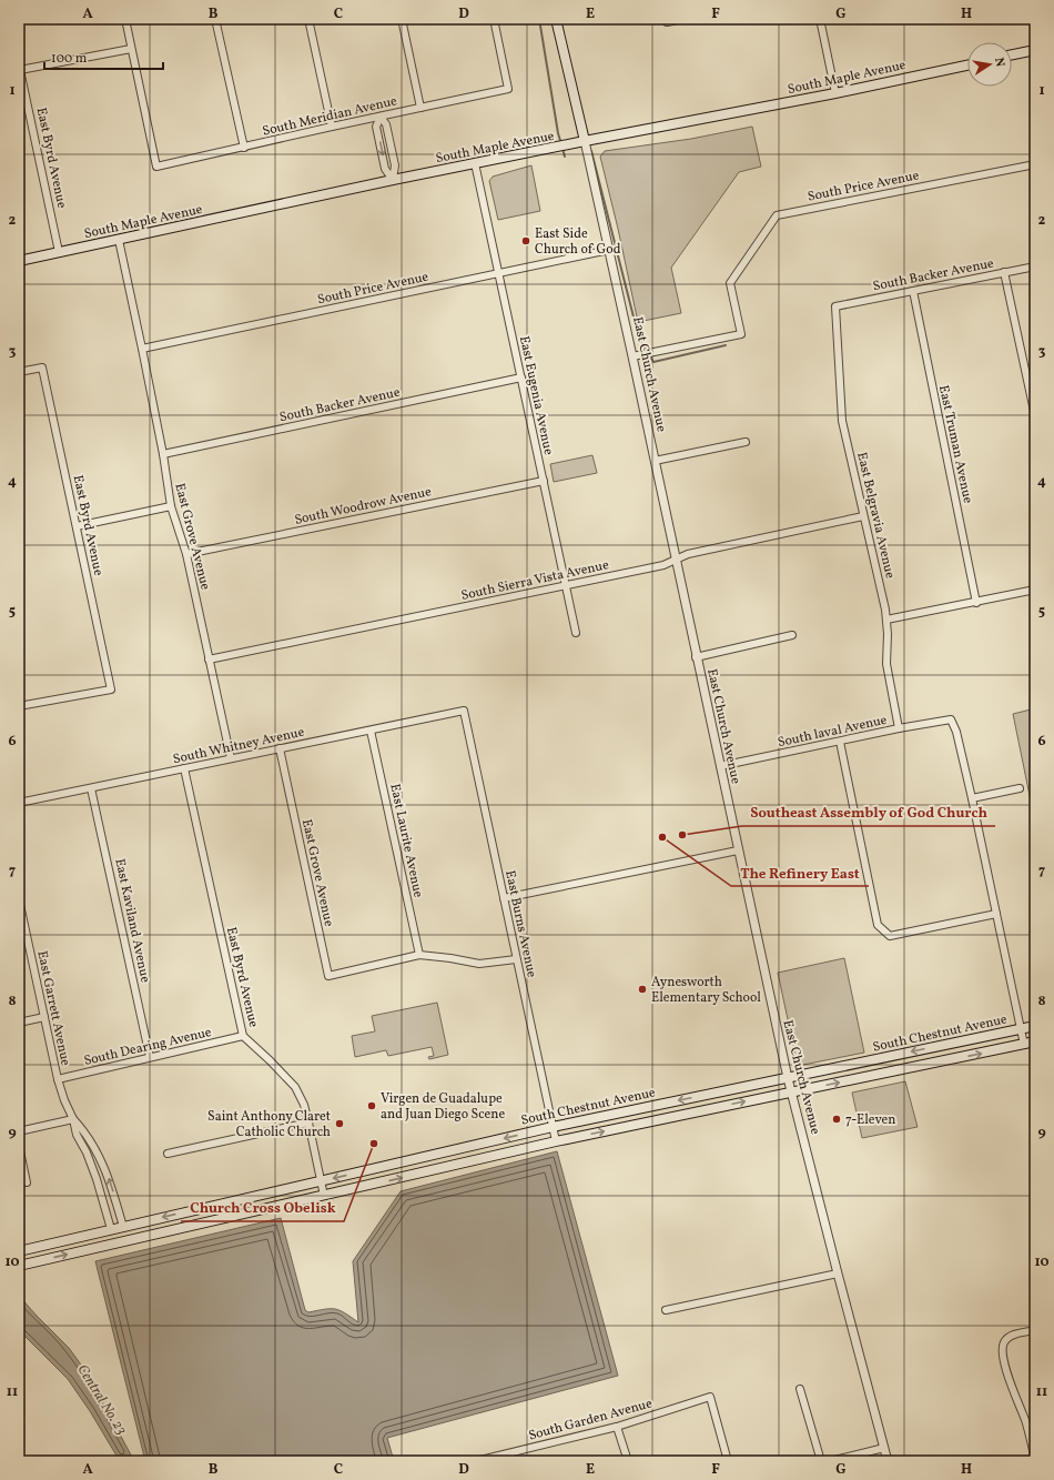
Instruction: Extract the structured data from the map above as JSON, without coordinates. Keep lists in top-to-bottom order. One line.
{"streets":{"main road":["South Maple Avenue","East Church Avenue","South Chestnut Avenue"],"street":["South Meridian Avenue","East Byrd Avenue","South Price Avenue","South Backer Avenue","East Eugenia Avenue","East Truman Avenue","South Woodrow Avenue","East Belgravia Avenue","East Grove Avenue","South Sierra Vista Avenue","South laval Avenue","South Whitney Avenue","East Laurite Avenue","East Kaviland Avenue","East Burns Avenue","East Garrett Avenue","South Dearing Avenue","South Garden Avenue"]},"crossings":[["South Maple Avenue","East Byrd Avenue"],["South Maple Avenue","East Church Avenue"],["South Maple Avenue","East Eugenia Avenue"],["South Maple Avenue","East Grove Avenue"],["South Meridian Avenue","East Byrd Avenue"],["East Byrd Avenue","South Whitney Avenue"],["East Byrd Avenue","South Chestnut Avenue"],["East Byrd Avenue","South Dearing Avenue"],["South Price Avenue","East Church Avenue"],["South Price Avenue","East Eugenia Avenue"],["South Price Avenue","East Grove Avenue"],["South Backer Avenue","East Eugenia Avenue"],["South Backer Avenue","East Truman Avenue"],["South Backer Avenue","East Belgravia Avenue"],["South Backer Avenue","East Grove Avenue"],["East Church Avenue","South Sierra Vista Avenue"],["East Church Avenue","South laval Avenue"],["East Church Avenue","South Chestnut Avenue"],["East Eugenia Avenue","South Woodrow Avenue"],["East Eugenia Avenue","South Sierra Vista Avenue"],["South Woodrow Avenue","East Grove Avenue"],["East Belgravia Avenue","South Sierra Vista Avenue"],["East Belgravia Avenue","South laval Avenue"],["East Grove Avenue","South Sierra Vista Avenue"],["East Grove Avenue","South Whitney Avenue"],["East Grove Avenue","East Laurite Avenue"],["South Whitney Avenue","East Laurite Avenue"],["South Whitney Avenue","East Kaviland Avenue"],["South Whitney Avenue","East Burns Avenue"],["East Kaviland Avenue","South Dearing Avenue"],["East Burns Avenue","South Chestnut Avenue"],["East Garrett Avenue","South Chestnut Avenue"],["East Garrett Avenue","South Dearing Avenue"]],"water":["Central No. 23"],"places":["East Side Church of God","Southeast Assembly of God Church","The Refinery East","Aynesworth Elementary School","Virgen de Guadalupe and Juan Diego Scene","7-Eleven","Saint Anthony Claret Catholic Church","Church Cross Obelisk"],"scale_bar":"100 m","north":"right","grid":{"columns":["A","B","C","D","E","F","G","H"],"rows":["1","2","3","4","5","6","7","8","9","10","11"]}}
